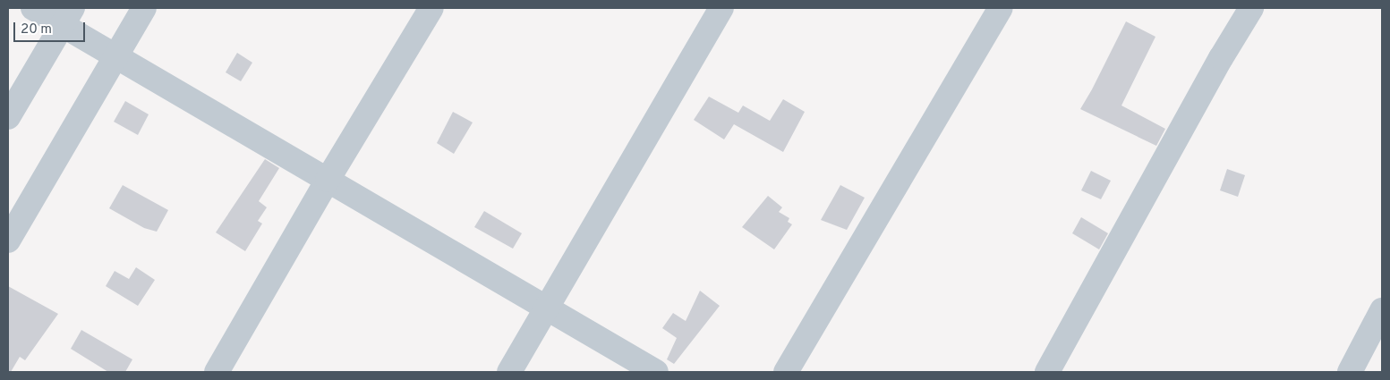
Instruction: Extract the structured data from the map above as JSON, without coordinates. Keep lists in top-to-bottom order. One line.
{"scale_bar":"20 m"}
